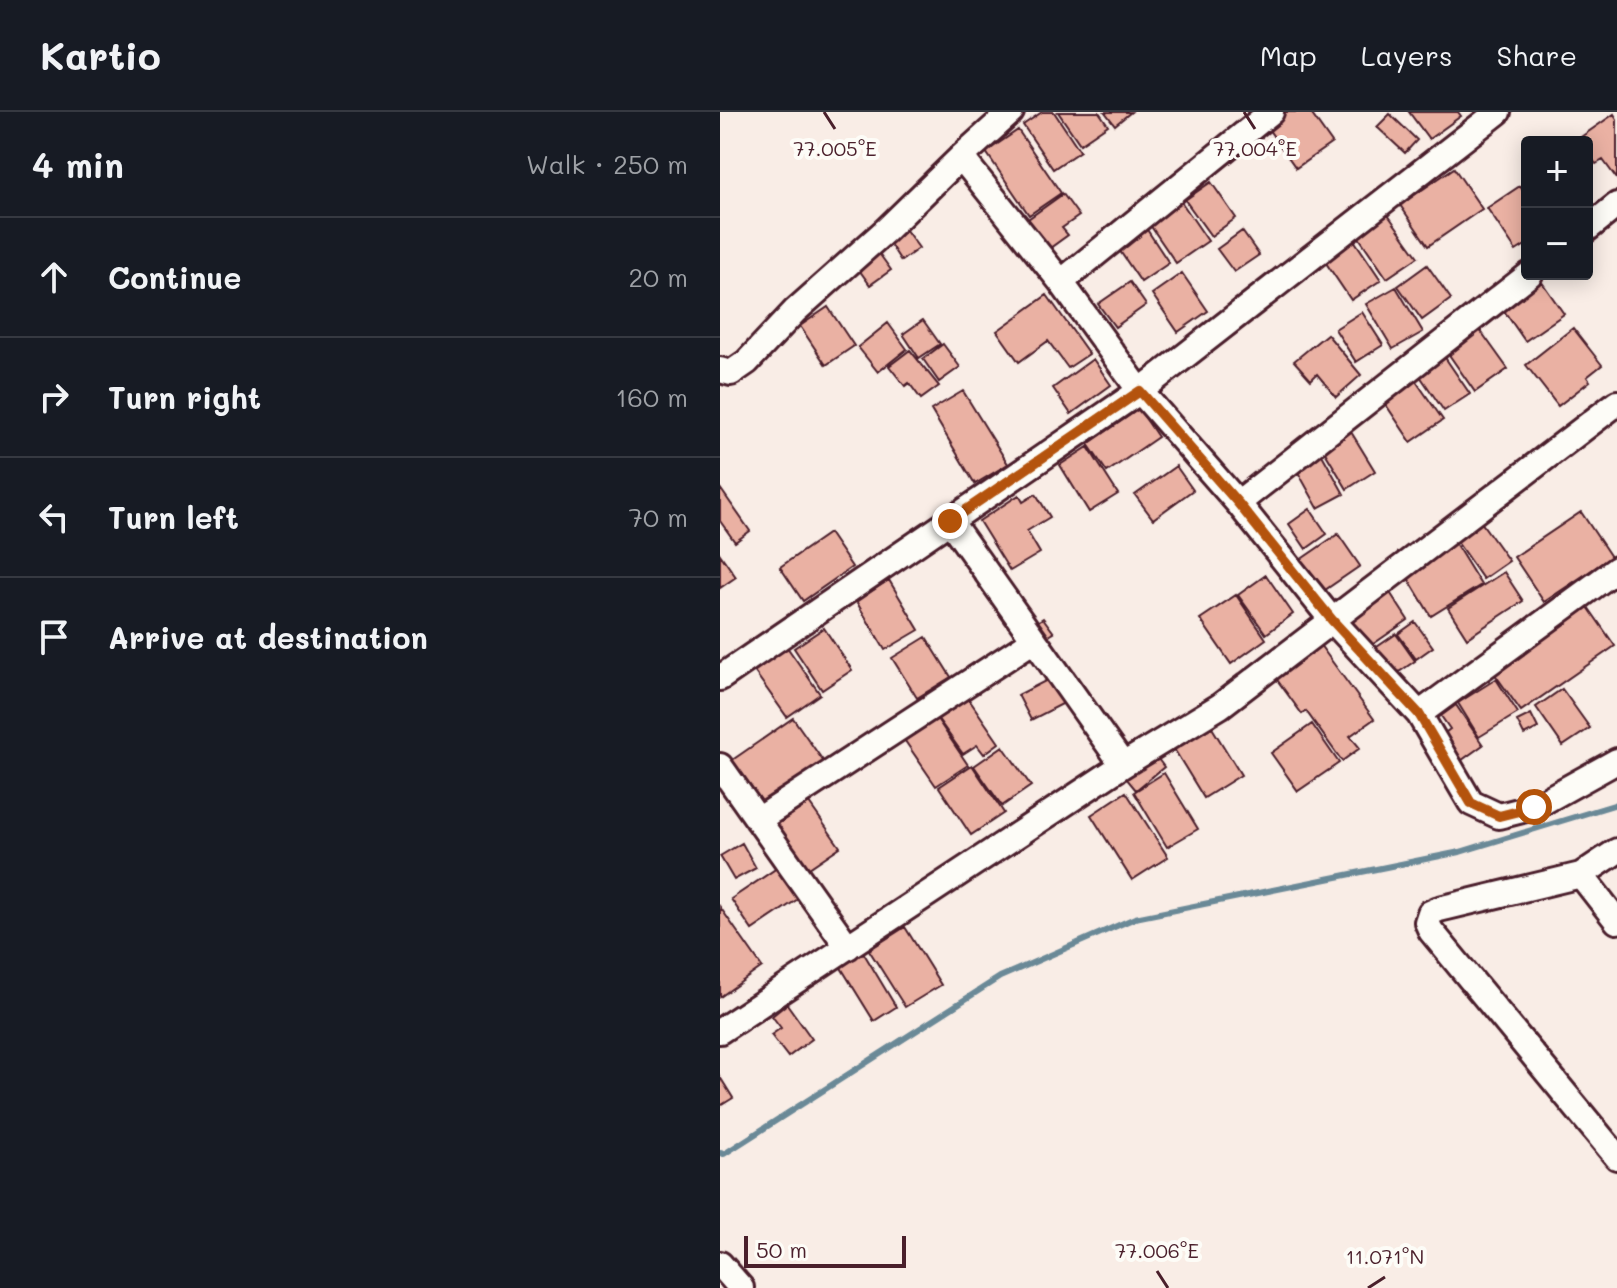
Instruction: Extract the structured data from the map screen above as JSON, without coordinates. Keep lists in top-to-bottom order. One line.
{"scale_bar":"50 m","page":{"header":"Kartio","nav":["Map","Layers","Share"],"heading":["4 min","Walk · 250 m"],"map_buttons":["+","−"],"list":[["Continue","20 m"],["Turn right","160 m"],["Turn left","70 m"],"Arrive at destination"],"scale":"50 m"},"coordinates":["77.005°E","77.004°E","77.006°E","11.071°N"]}
